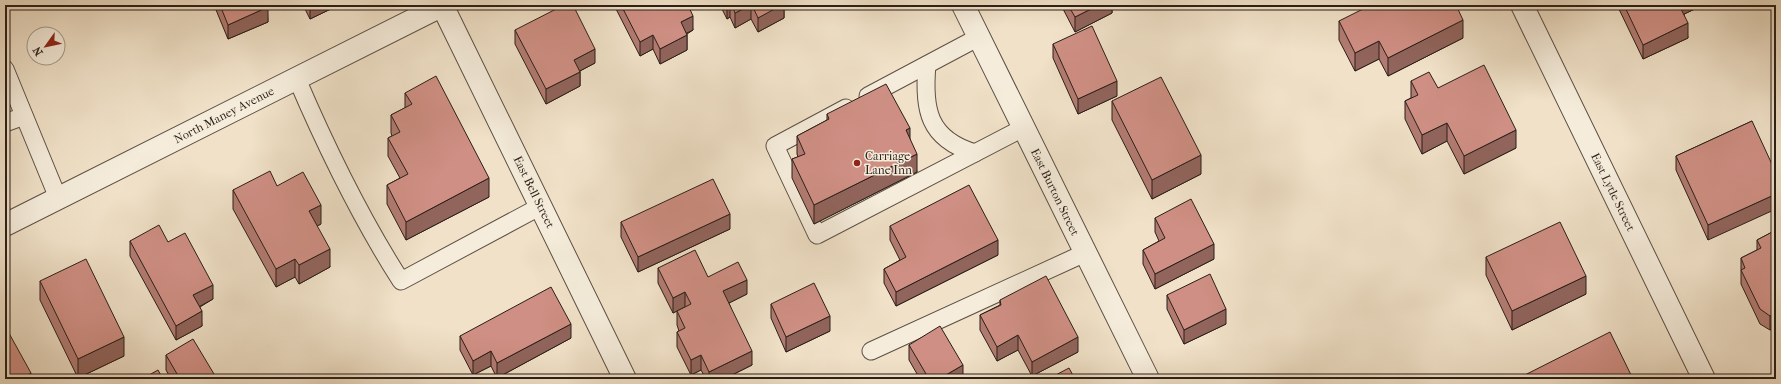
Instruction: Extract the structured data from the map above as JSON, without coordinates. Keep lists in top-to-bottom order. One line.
{"streets":{"street":["North Maney Avenue","East Bell Street","East Burton Street","East Lytle Street"]},"crossings":[["North Maney Avenue","East Bell Street"]],"places":["Carriage Lane Inn"],"north":"bottom left"}
